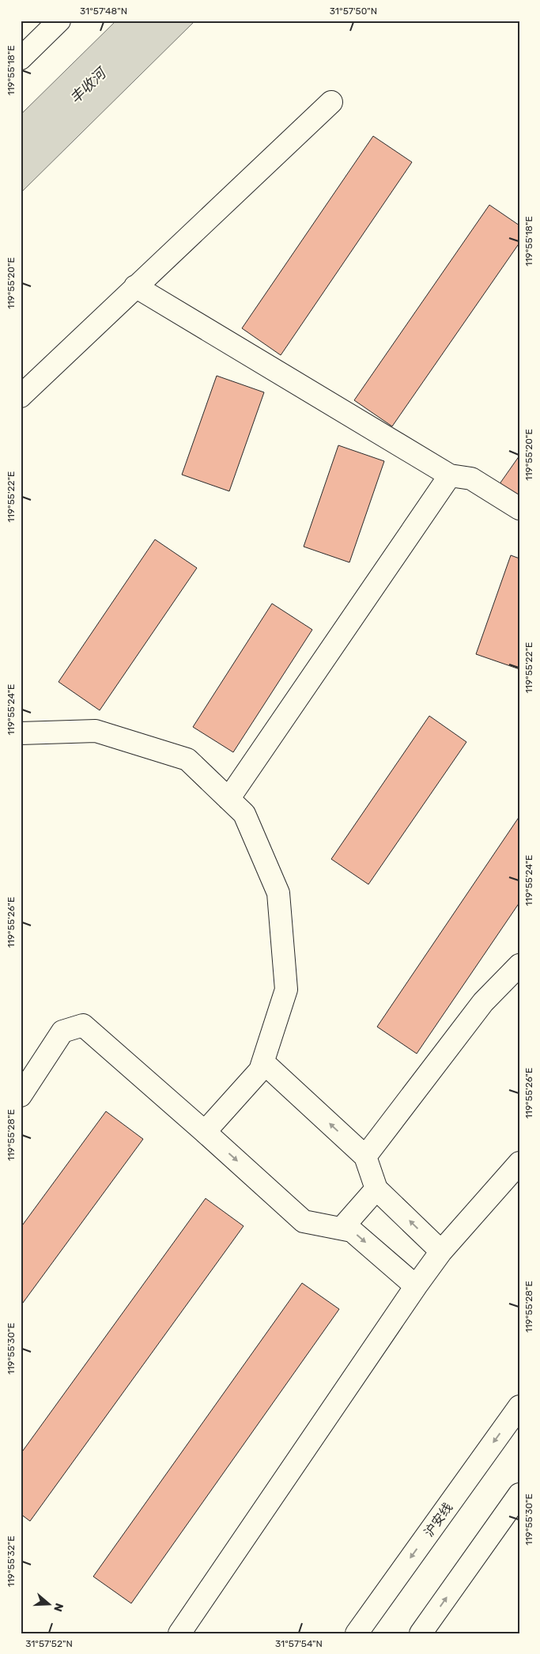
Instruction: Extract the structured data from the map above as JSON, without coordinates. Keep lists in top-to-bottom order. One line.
{"streets":{"main road":["沪安线"]},"water":["丰收河"],"north":"right","coordinates":["31°57'48\"N","31°57'50\"N","119°55'18\"E","119°55'20\"E","119°55'22\"E","119°55'24\"E","119°55'26\"E","119°55'28\"E","119°55'30\"E","119°55'32\"E","31°57'52\"N","31°57'54\"N"]}
